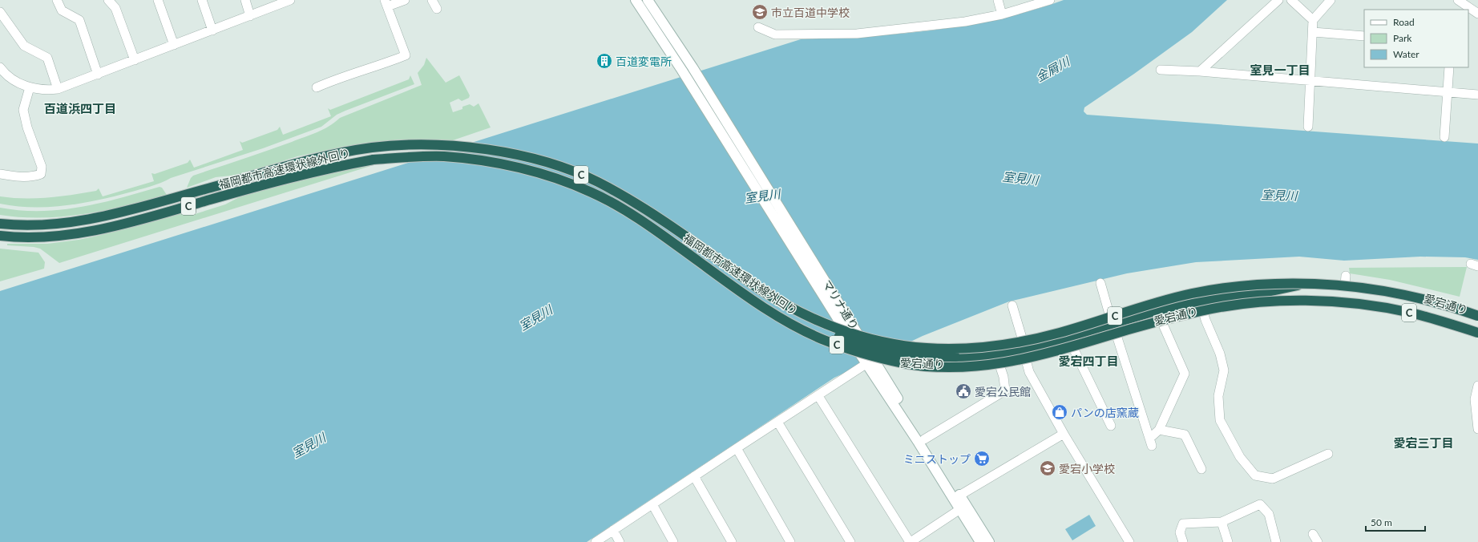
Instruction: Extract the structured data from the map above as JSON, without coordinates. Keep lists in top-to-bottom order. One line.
{"streets":{"highway":["福岡都市高速環状線外回り","C"],"street":["愛宕通り","マリナ通り"]},"crossings":[["C","愛宕通り"],["愛宕通り","マリナ通り"]],"districts":["室見一丁目","百道浜四丁目","愛宕四丁目","愛宕三丁目"],"water":["金屑川","室見川"],"places":{"school or university":["市立百道中学校","愛宕小学校"],"building":["百道変電所"],"public building":["愛宕公民館"],"shop":["パンの店窯蔵"],"supermarket":["ミニストップ"]},"legend":["Road","Park","Water"],"scale_bar":"50 m"}
